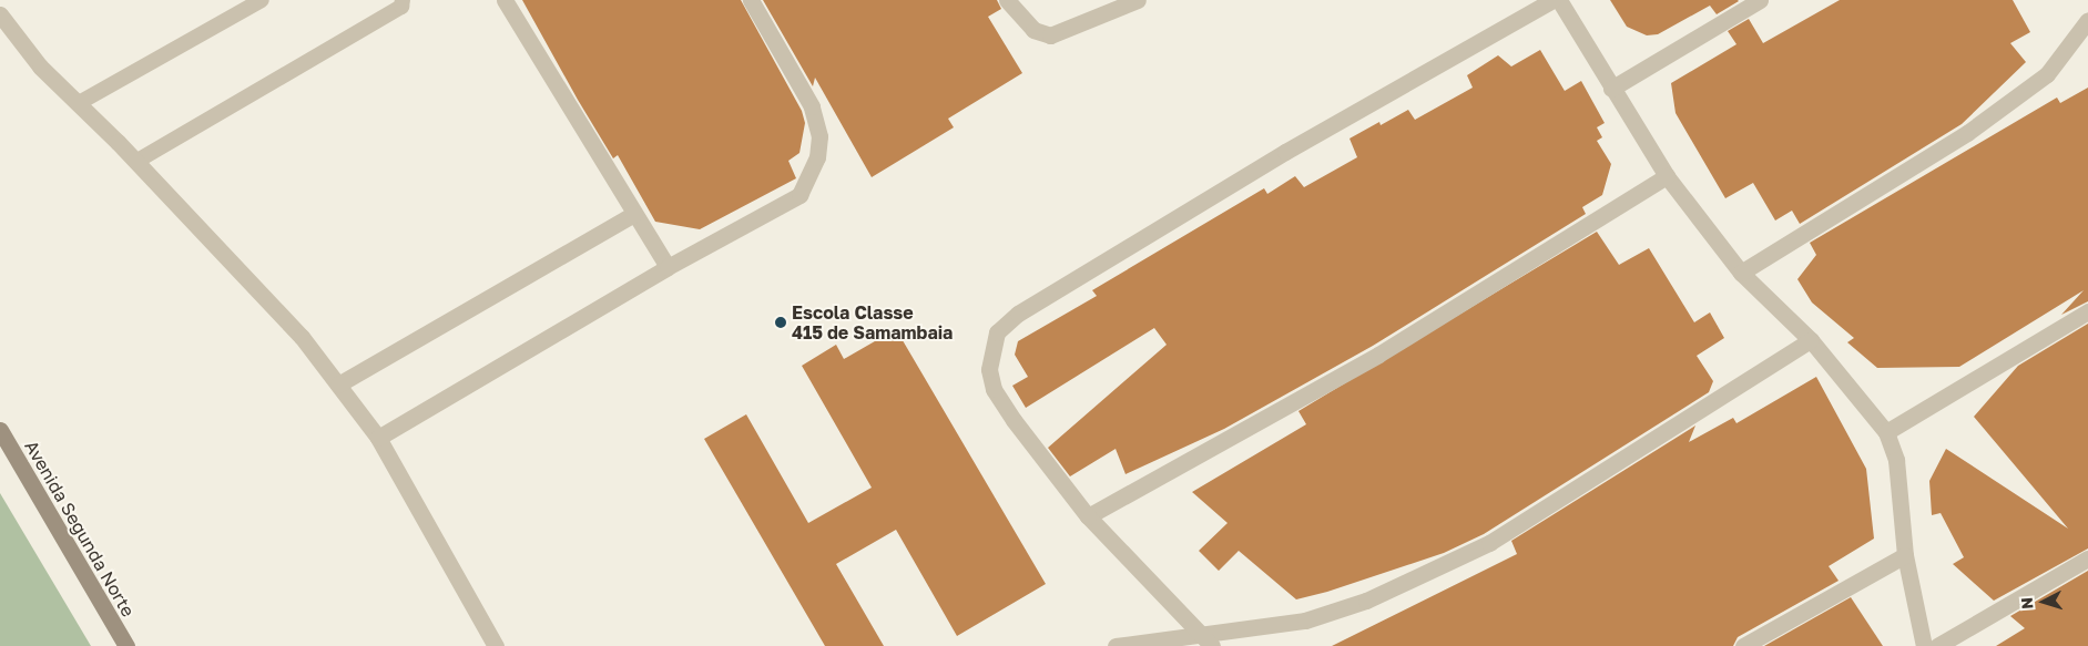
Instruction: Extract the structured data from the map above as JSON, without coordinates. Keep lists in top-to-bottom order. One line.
{"streets":{"main road":["Avenida Segunda Norte"]},"places":["Escola Classe 415 de Samambaia"],"north":"left"}
